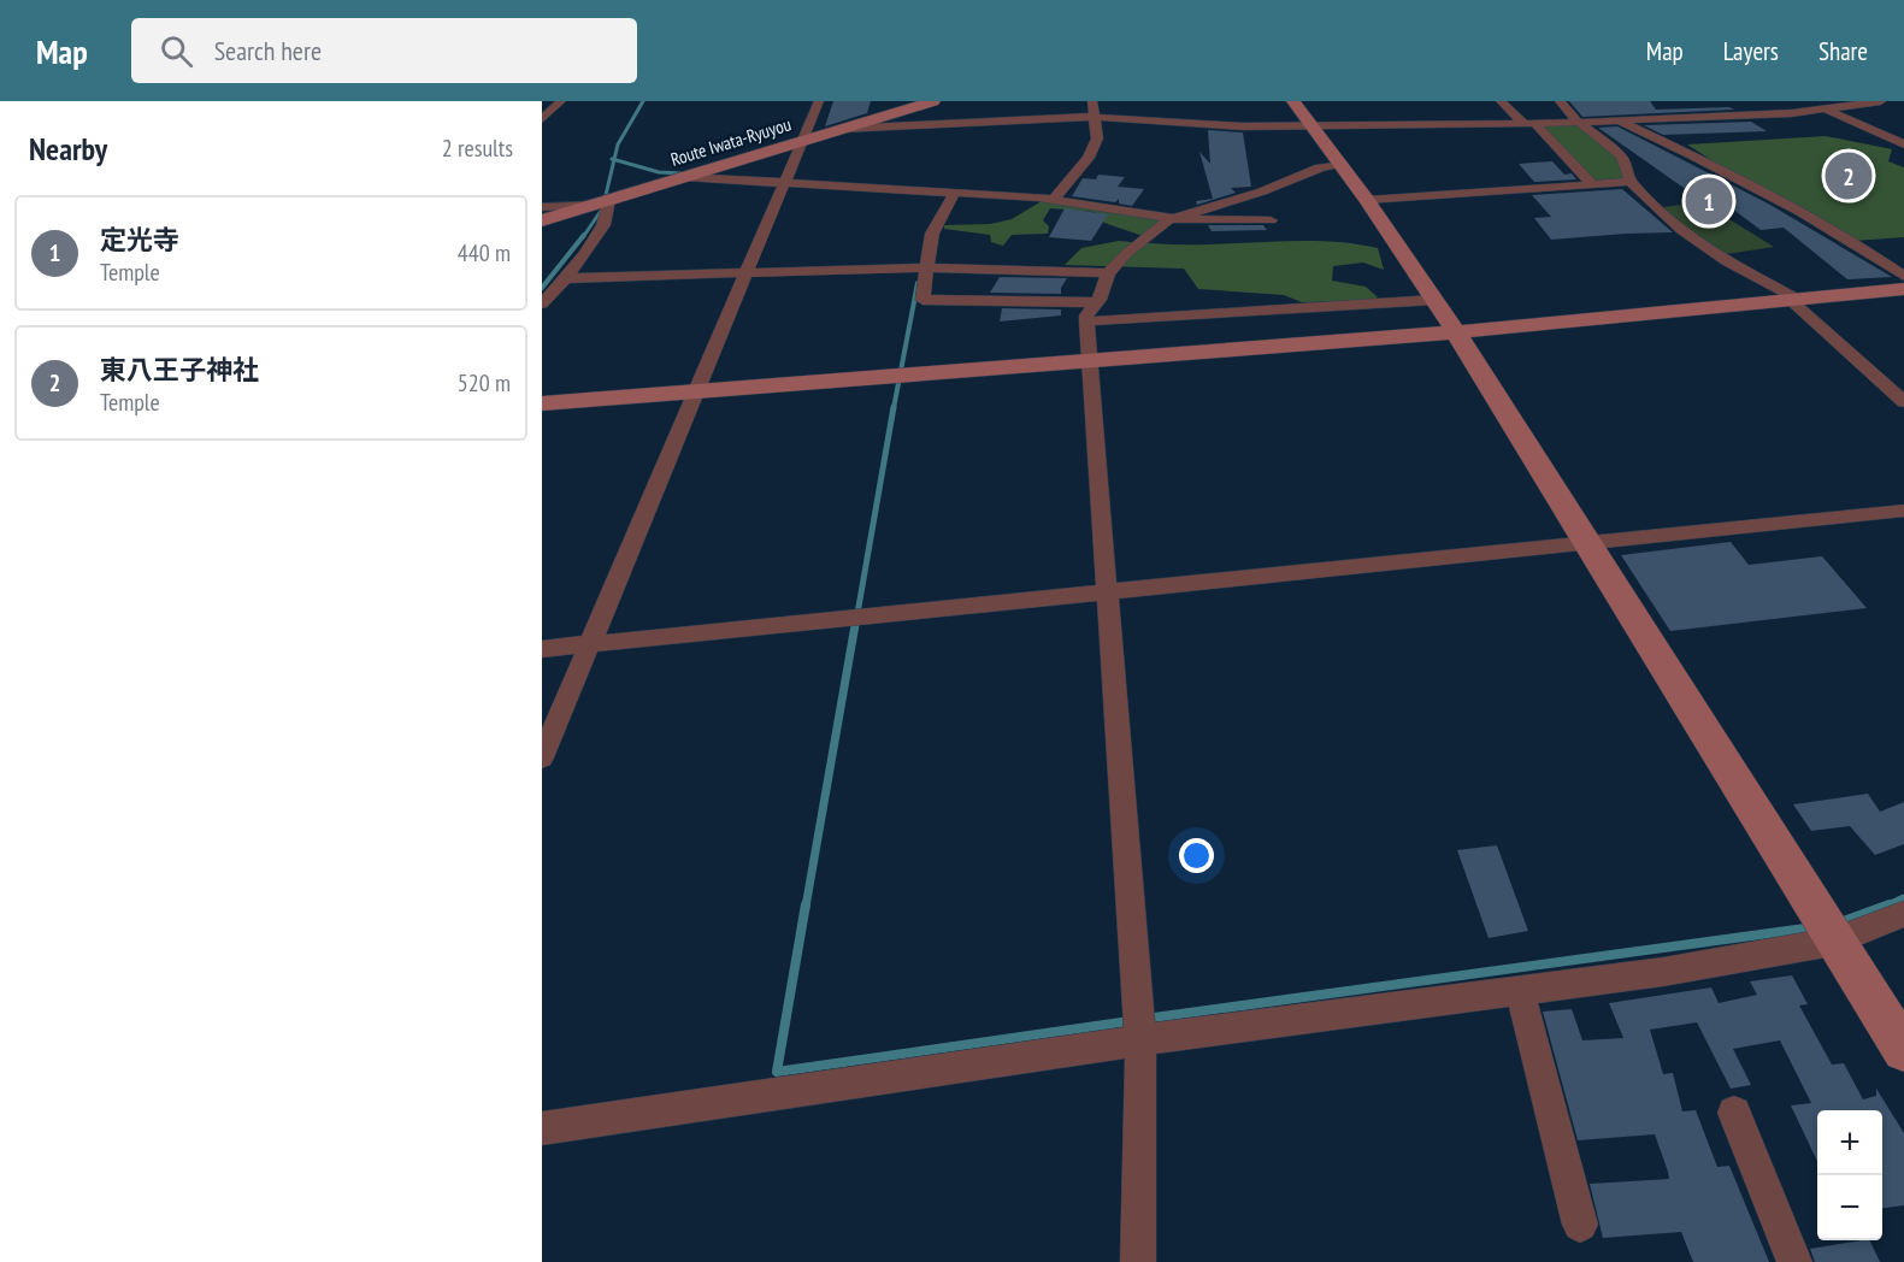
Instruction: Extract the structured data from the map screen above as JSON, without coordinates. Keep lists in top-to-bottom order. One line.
{"streets":{"street":["Route Iwata-Ryuyou"]},"page":{"header":"Map","search":"Search here","nav":["Map","Layers","Share"],"heading":["Nearby","2 results"],"pins":["2","1"],"list":[{"mark":"1","name":"定光寺","note":"Temple","value":"440 m"},{"mark":"2","name":"東八王子神社","note":"Temple","value":"520 m"}],"map_buttons":["+","−"]}}
